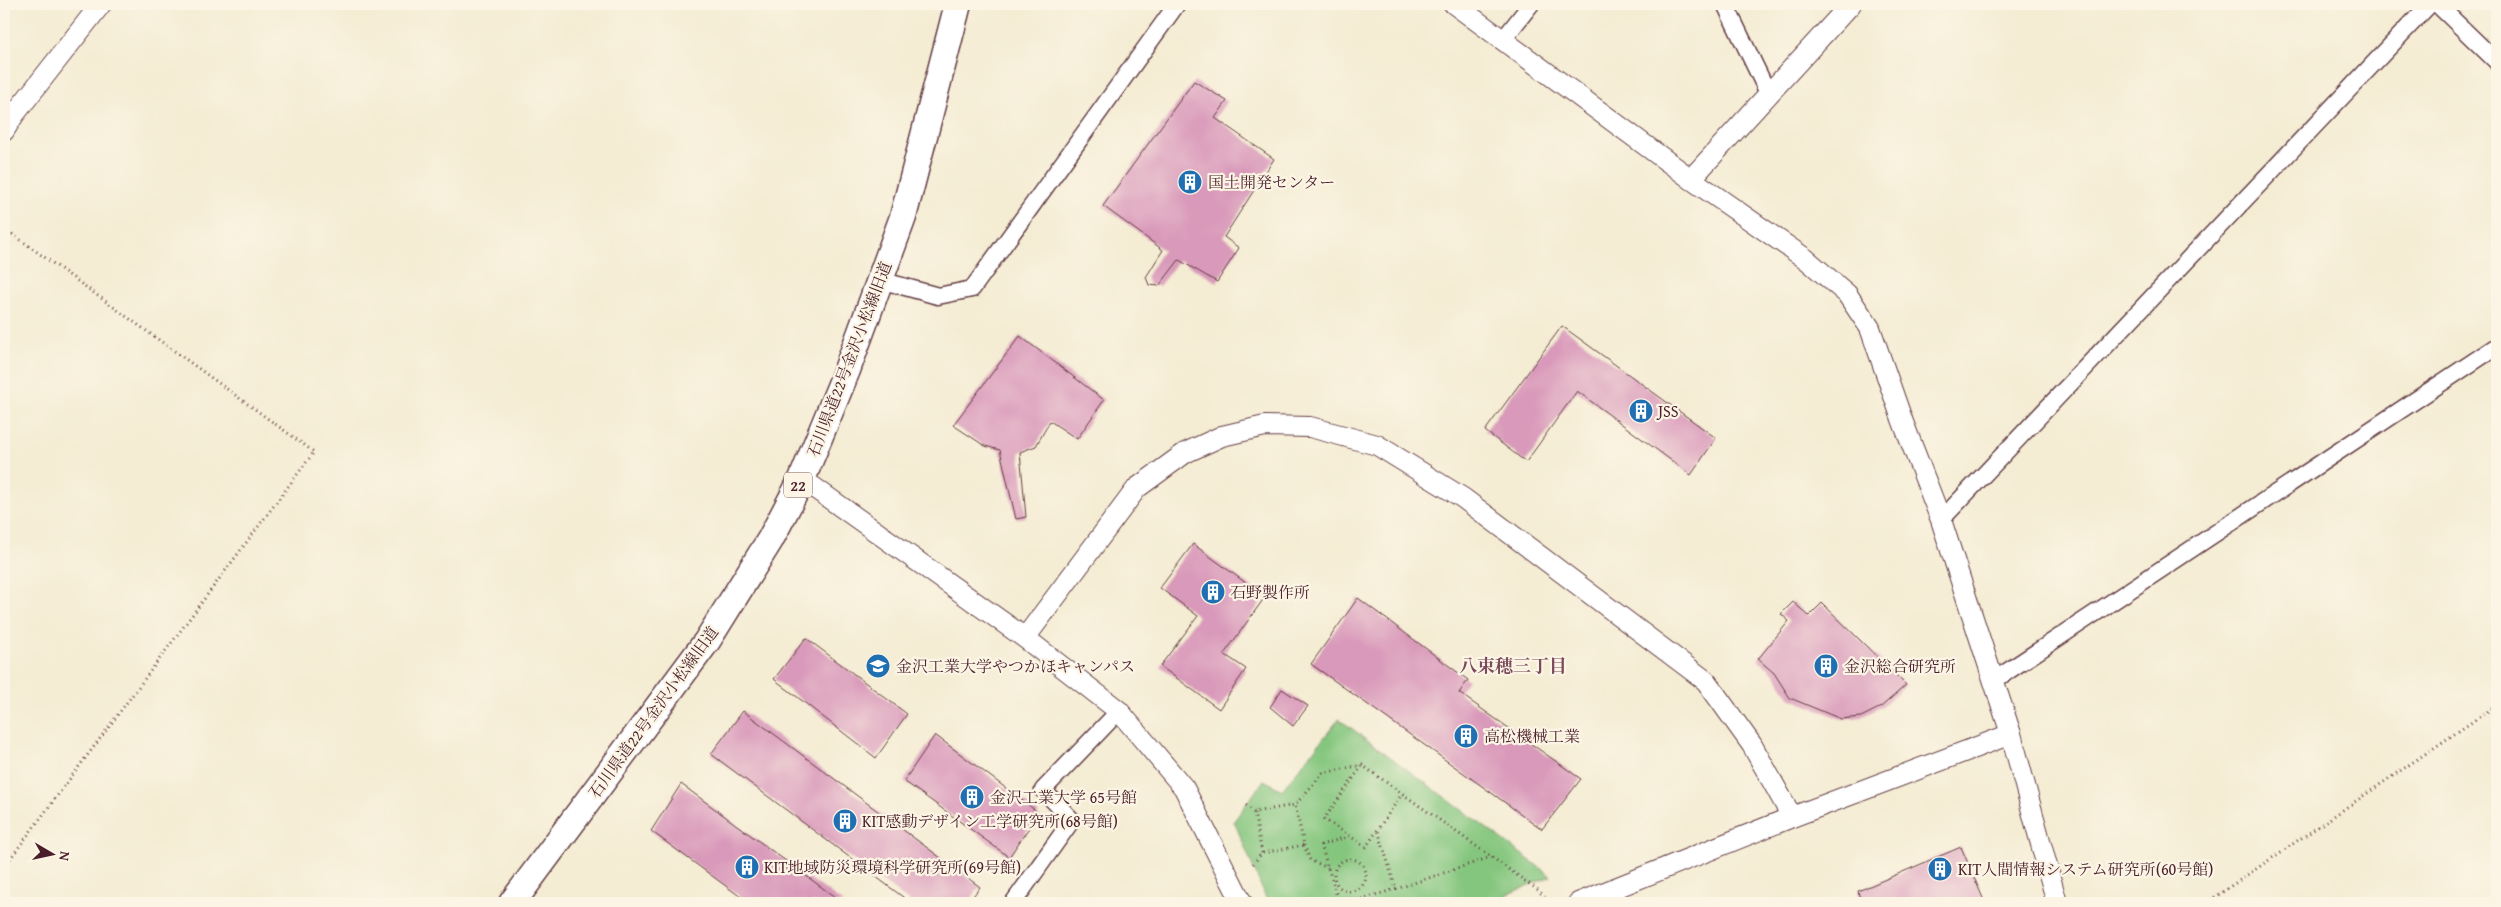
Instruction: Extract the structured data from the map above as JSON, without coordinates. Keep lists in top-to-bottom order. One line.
{"streets":{"main road":["石川県道22号金沢小松線旧道","22"]},"districts":["八束穂三丁目"],"places":{"building":["国土開発センター","JSS","石野製作所","金沢総合研究所","高松機械工業","金沢工業大学 65号館","KIT感動デザイン工学研究所(68号館)","KIT地域防災環境科学研究所(69号館)","KIT人間情報システム研究所(60号館)"],"school or university":["金沢工業大学やつかほキャンパス"]},"north":"right"}
